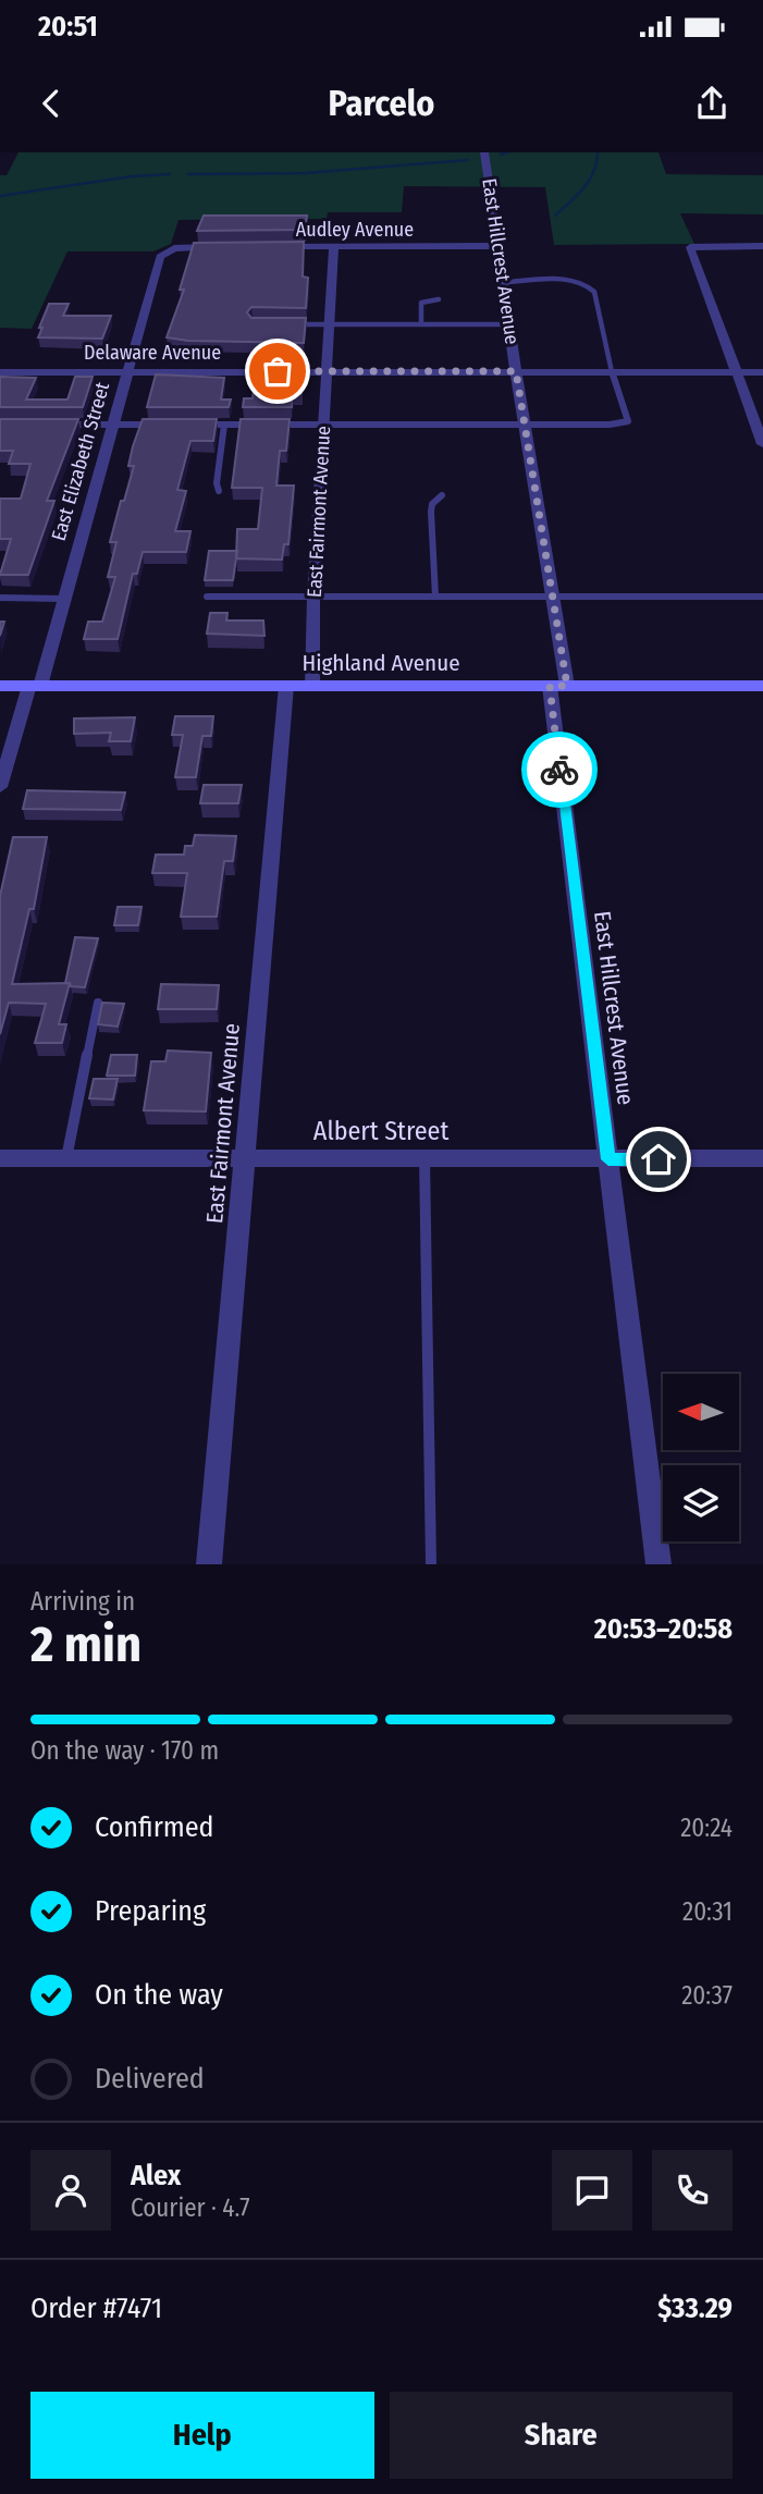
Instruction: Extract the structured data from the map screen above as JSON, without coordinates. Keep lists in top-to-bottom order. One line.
{"streets":{"main road":["Highland Avenue"],"street":["Audley Avenue","East Hillcrest Avenue","Delaware Avenue","East Elizabeth Street","East Fairmont Avenue","Albert Street"]},"crossings":[["Audley Avenue","East Hillcrest Avenue"],["Audley Avenue","East Fairmont Avenue"],["East Hillcrest Avenue","Delaware Avenue"],["East Hillcrest Avenue","Highland Avenue"],["East Hillcrest Avenue","Albert Street"],["Delaware Avenue","East Elizabeth Street"],["Delaware Avenue","East Fairmont Avenue"],["East Elizabeth Street","Highland Avenue"],["East Fairmont Avenue","Highland Avenue"],["East Fairmont Avenue","Albert Street"]],"north":"left","page":{"status":"20:51","header":"Parcelo","heading":["2 min","Arriving in","20:53–20:58"],"panel":["Alex","Courier · 4.7","Order #7471","$33.29"],"bar":"On the way · 170 m","list":[["Confirmed","20:24"],["Preparing","20:31"],["On the way","20:37"],"Delivered"],"buttons":["Help","Share"]}}
